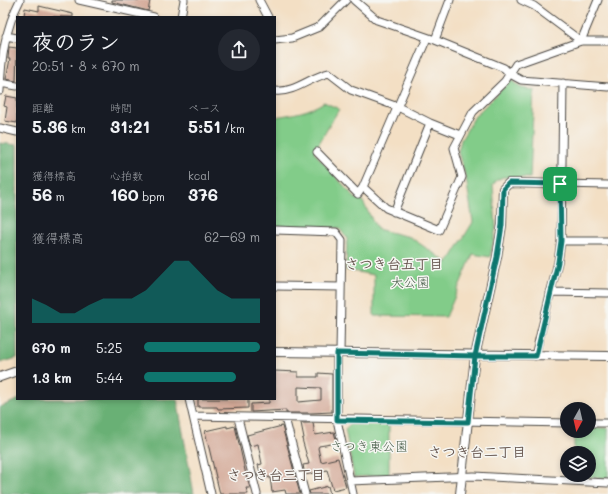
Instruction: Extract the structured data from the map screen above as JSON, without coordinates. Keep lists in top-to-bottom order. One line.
{"districts":["さつき台五丁目","さつき台二丁目","さつき台三丁目"],"parks":["大公園","さつき東公園"],"north":"bottom","page":{"heading":["夜のラン","20:51 · 8 × 670 m"],"stats":[["距離","5.36 km"],["時間","31:21"],["ペース","5:51 /km"],["獲得標高","56 m"],["心拍数","160 bpm"],["kcal","376"]],"chart":["獲得標高","62–69 m"],"list":[{"name":"670 m","note":"5:25"},{"name":"1.3 km","note":"5:44"}]}}
